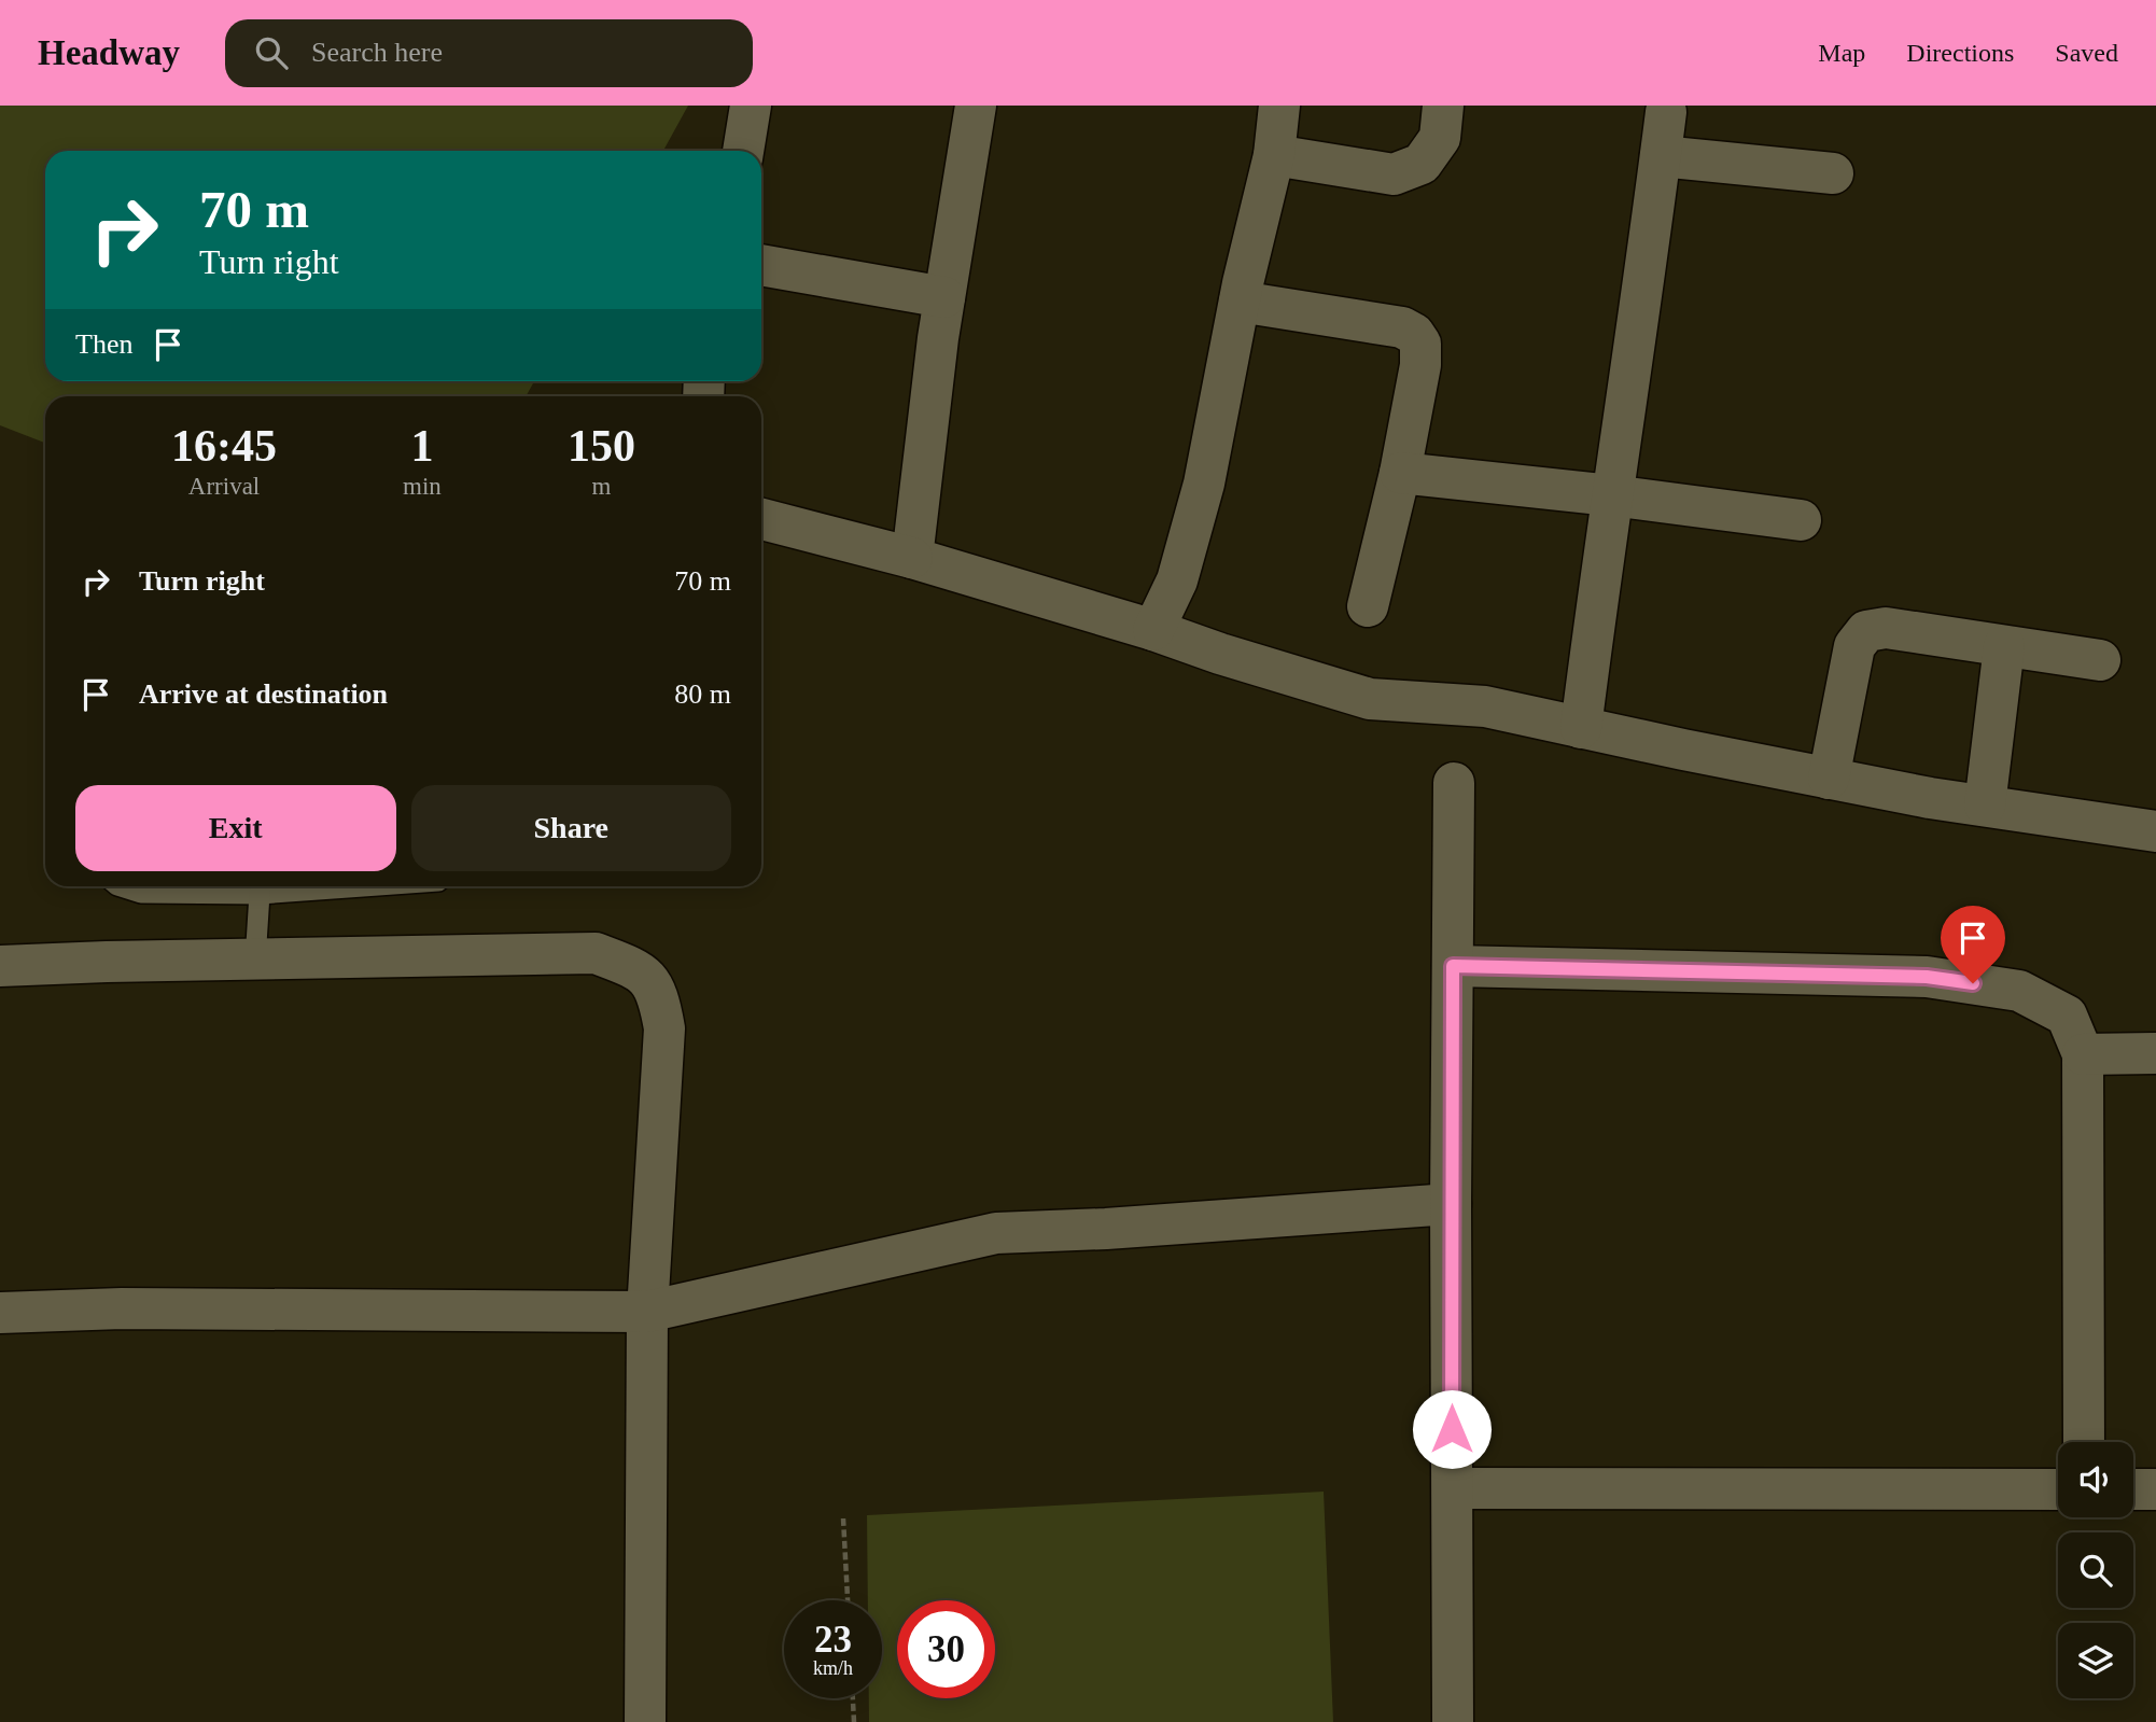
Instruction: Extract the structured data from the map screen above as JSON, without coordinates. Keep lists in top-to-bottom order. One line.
{"page":{"header":"Headway","search":"Search here","nav":["Map","Directions","Saved"],"turn":["70 m","Turn right"],"then":"Then","eta":["16:45","Arrival","1","min","150","m"],"list":[{"name":"Turn right","value":"70 m"},{"name":"Arrive at destination","value":"80 m"}],"buttons":["Exit","Share"],"speed":"23 km/h","limit":"30"}}
